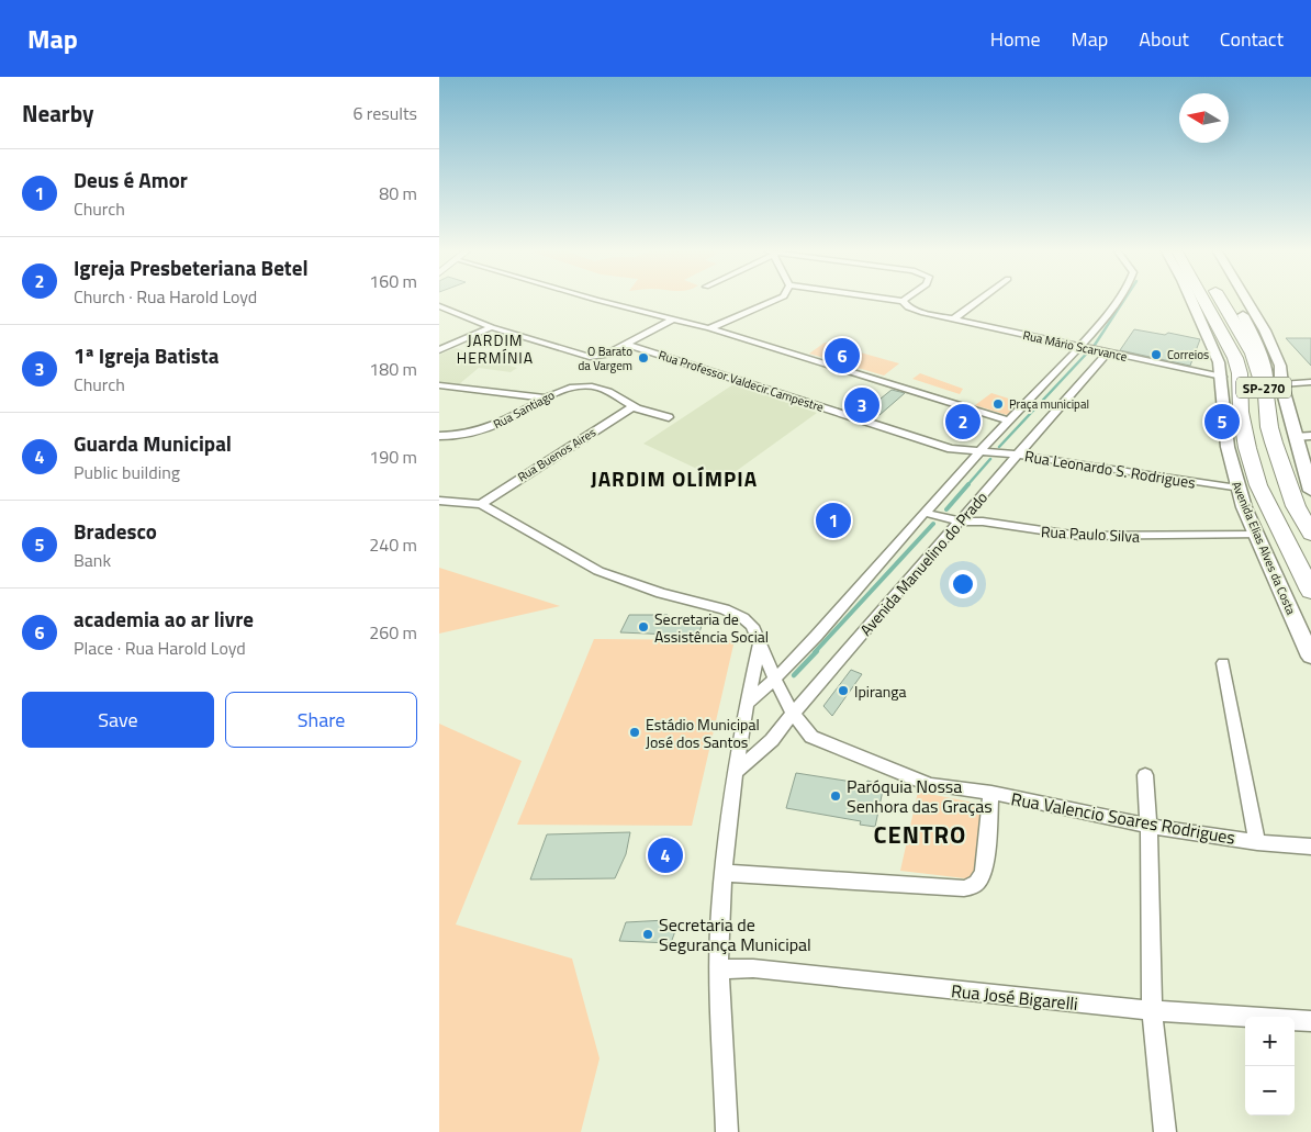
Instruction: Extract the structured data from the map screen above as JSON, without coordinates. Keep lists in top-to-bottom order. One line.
{"streets":{"highway":["SP-270"],"main road":["Avenida Elias Alves da Costa"],"street":["Rua Mário Scarvance","Rua Professor Valdecir Campestre","Rua Santiago","Rua Buenos Aires","Rua Leonardo S. Rodrigues","Rua Paulo Silva","Avenida Manuelino do Prado","Rua Valencio Soares Rodrigues","Rua José Bigarelli"]},"crossings":[["Rua Mário Scarvance","Avenida Elias Alves da Costa"],["Rua Mário Scarvance","Avenida Manuelino do Prado"],["Rua Professor Valdecir Campestre","Rua Leonardo S. Rodrigues"],["Rua Professor Valdecir Campestre","Avenida Manuelino do Prado"],["Rua Santiago","Rua Buenos Aires"],["Rua Buenos Aires","Rua Valencio Soares Rodrigues"],["Rua Leonardo S. Rodrigues","Avenida Elias Alves da Costa"],["Rua Leonardo S. Rodrigues","Avenida Manuelino do Prado"],["Rua Paulo Silva","Avenida Elias Alves da Costa"],["Rua Paulo Silva","Avenida Manuelino do Prado"],["Avenida Manuelino do Prado","Rua Valencio Soares Rodrigues"]],"districts":["JARDIM HERMÍNIA","JARDIM OLÍMPIA","CENTRO"],"places":["Correios","O Barato da Vargem","Praça municipal","Secretaria de Assistência Social","Ipiranga","Estádio Municipal José dos Santos","Paróquia Nossa Senhora das Graças","Secretaria de Segurança Municipal"],"north":"left","page":{"header":"Map","nav":["Home","Map","About","Contact"],"heading":["Nearby","6 results"],"list":[{"mark":"1","name":"Deus é Amor","note":"Church","value":"80 m"},{"mark":"2","name":"Igreja Presbeteriana Betel","note":"Church · Rua Harold Loyd","value":"160 m"},{"mark":"3","name":"1ª Igreja Batista","note":"Church","value":"180 m"},{"mark":"4","name":"Guarda Municipal","note":"Public building","value":"190 m"},{"mark":"5","name":"Bradesco","note":"Bank","value":"240 m"},{"mark":"6","name":"academia ao ar livre","note":"Place · Rua Harold Loyd","value":"260 m"}],"pins":["6","3","2","5","1","4"],"buttons":["Save","Share"],"map_buttons":["+","−"]}}
